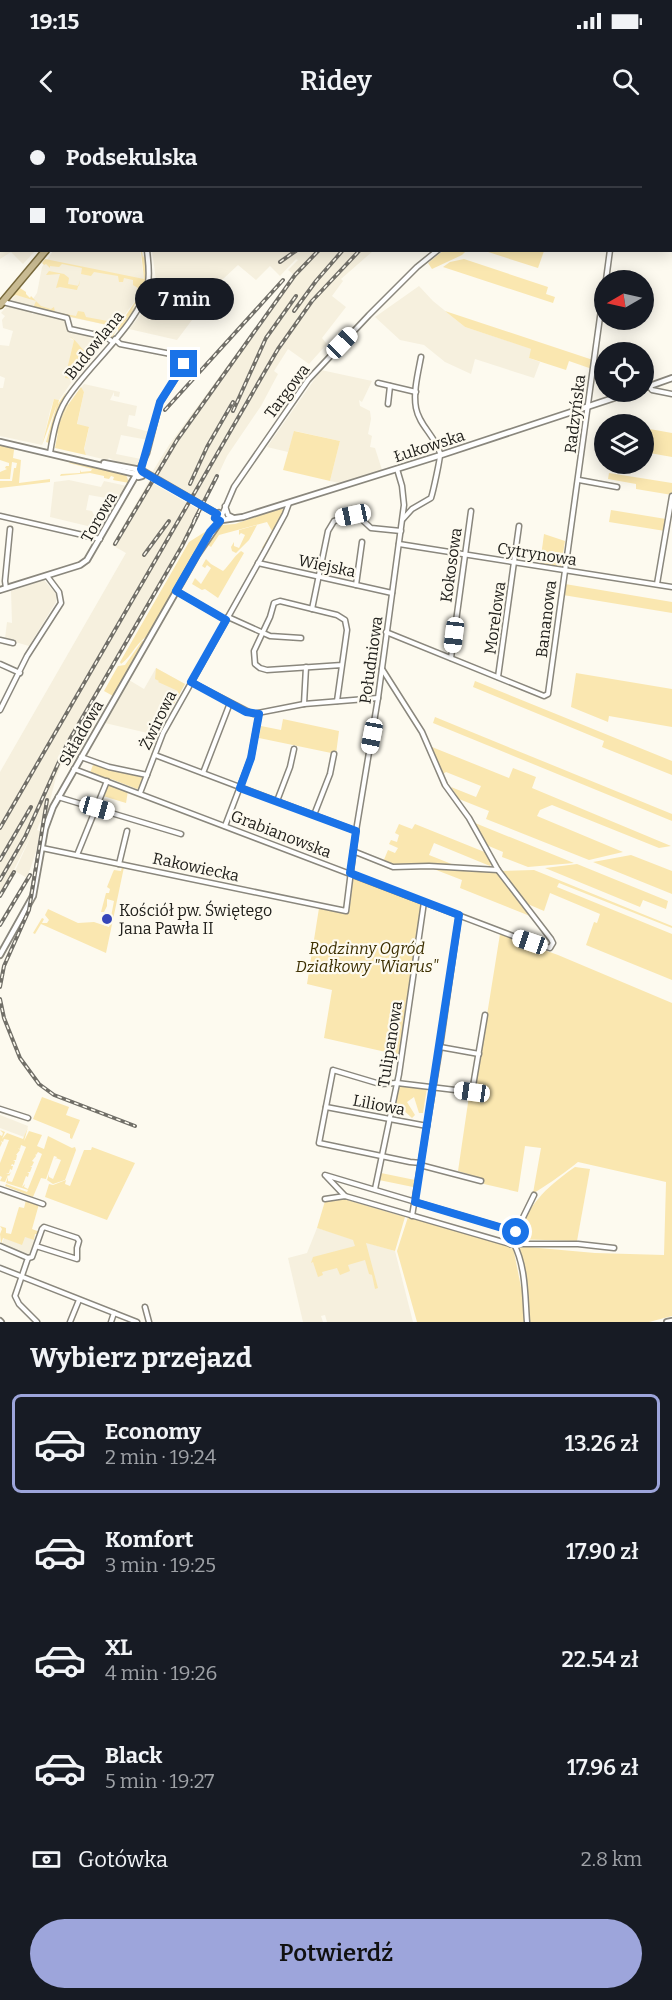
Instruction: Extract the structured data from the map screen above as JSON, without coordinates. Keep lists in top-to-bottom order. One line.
{"streets":{"main road":["Łukowska","Torowa","Składowa"],"street":["Budowlana","Targowa","Radzyńska","Cytrynowa","Kokosowa","Wiejska","Morelowa","Bananowa","Południowa","Żwirowa","Grabianowska","Rakowiecka","Tulipanowa","Liliowa"]},"crossings":[["Budowlana","Torowa"],["Targowa","Składowa"],["Radzyńska","Łukowska"],["Radzyńska","Bananowa"],["Łukowska","Południowa"],["Łukowska","Żwirowa"],["Cytrynowa","Kokosowa"],["Cytrynowa","Morelowa"],["Cytrynowa","Bananowa"],["Cytrynowa","Południowa"],["Wiejska","Południowa"],["Wiejska","Żwirowa"],["Morelowa","Bananowa"],["Południowa","Grabianowska"],["Południowa","Rakowiecka"],["Żwirowa","Grabianowska"],["Składowa","Grabianowska"],["Składowa","Rakowiecka"],["Grabianowska","Tulipanowa"],["Tulipanowa","Liliowa"]],"parks":["Rodzinny Ogród Działkowy \"Wiarus\""],"places":["Kościół pw. Świętego Jana Pawła II"],"north":"left","page":{"status":"19:15","header":"Ridey","banner":["Podsekulska","Torowa"],"bubble":"7 min","heading":"Wybierz przejazd","list":[{"name":"Economy","note":"2 min · 19:24","value":"13.26 zł"},{"name":"Komfort","note":"3 min · 19:25","value":"17.90 zł"},{"name":"XL","note":"4 min · 19:26","value":"22.54 zł"},{"name":"Black","note":"5 min · 19:27","value":"17.96 zł"}],"pay":["Gotówka","2.8 km"],"buttons":"Potwierdź"}}
